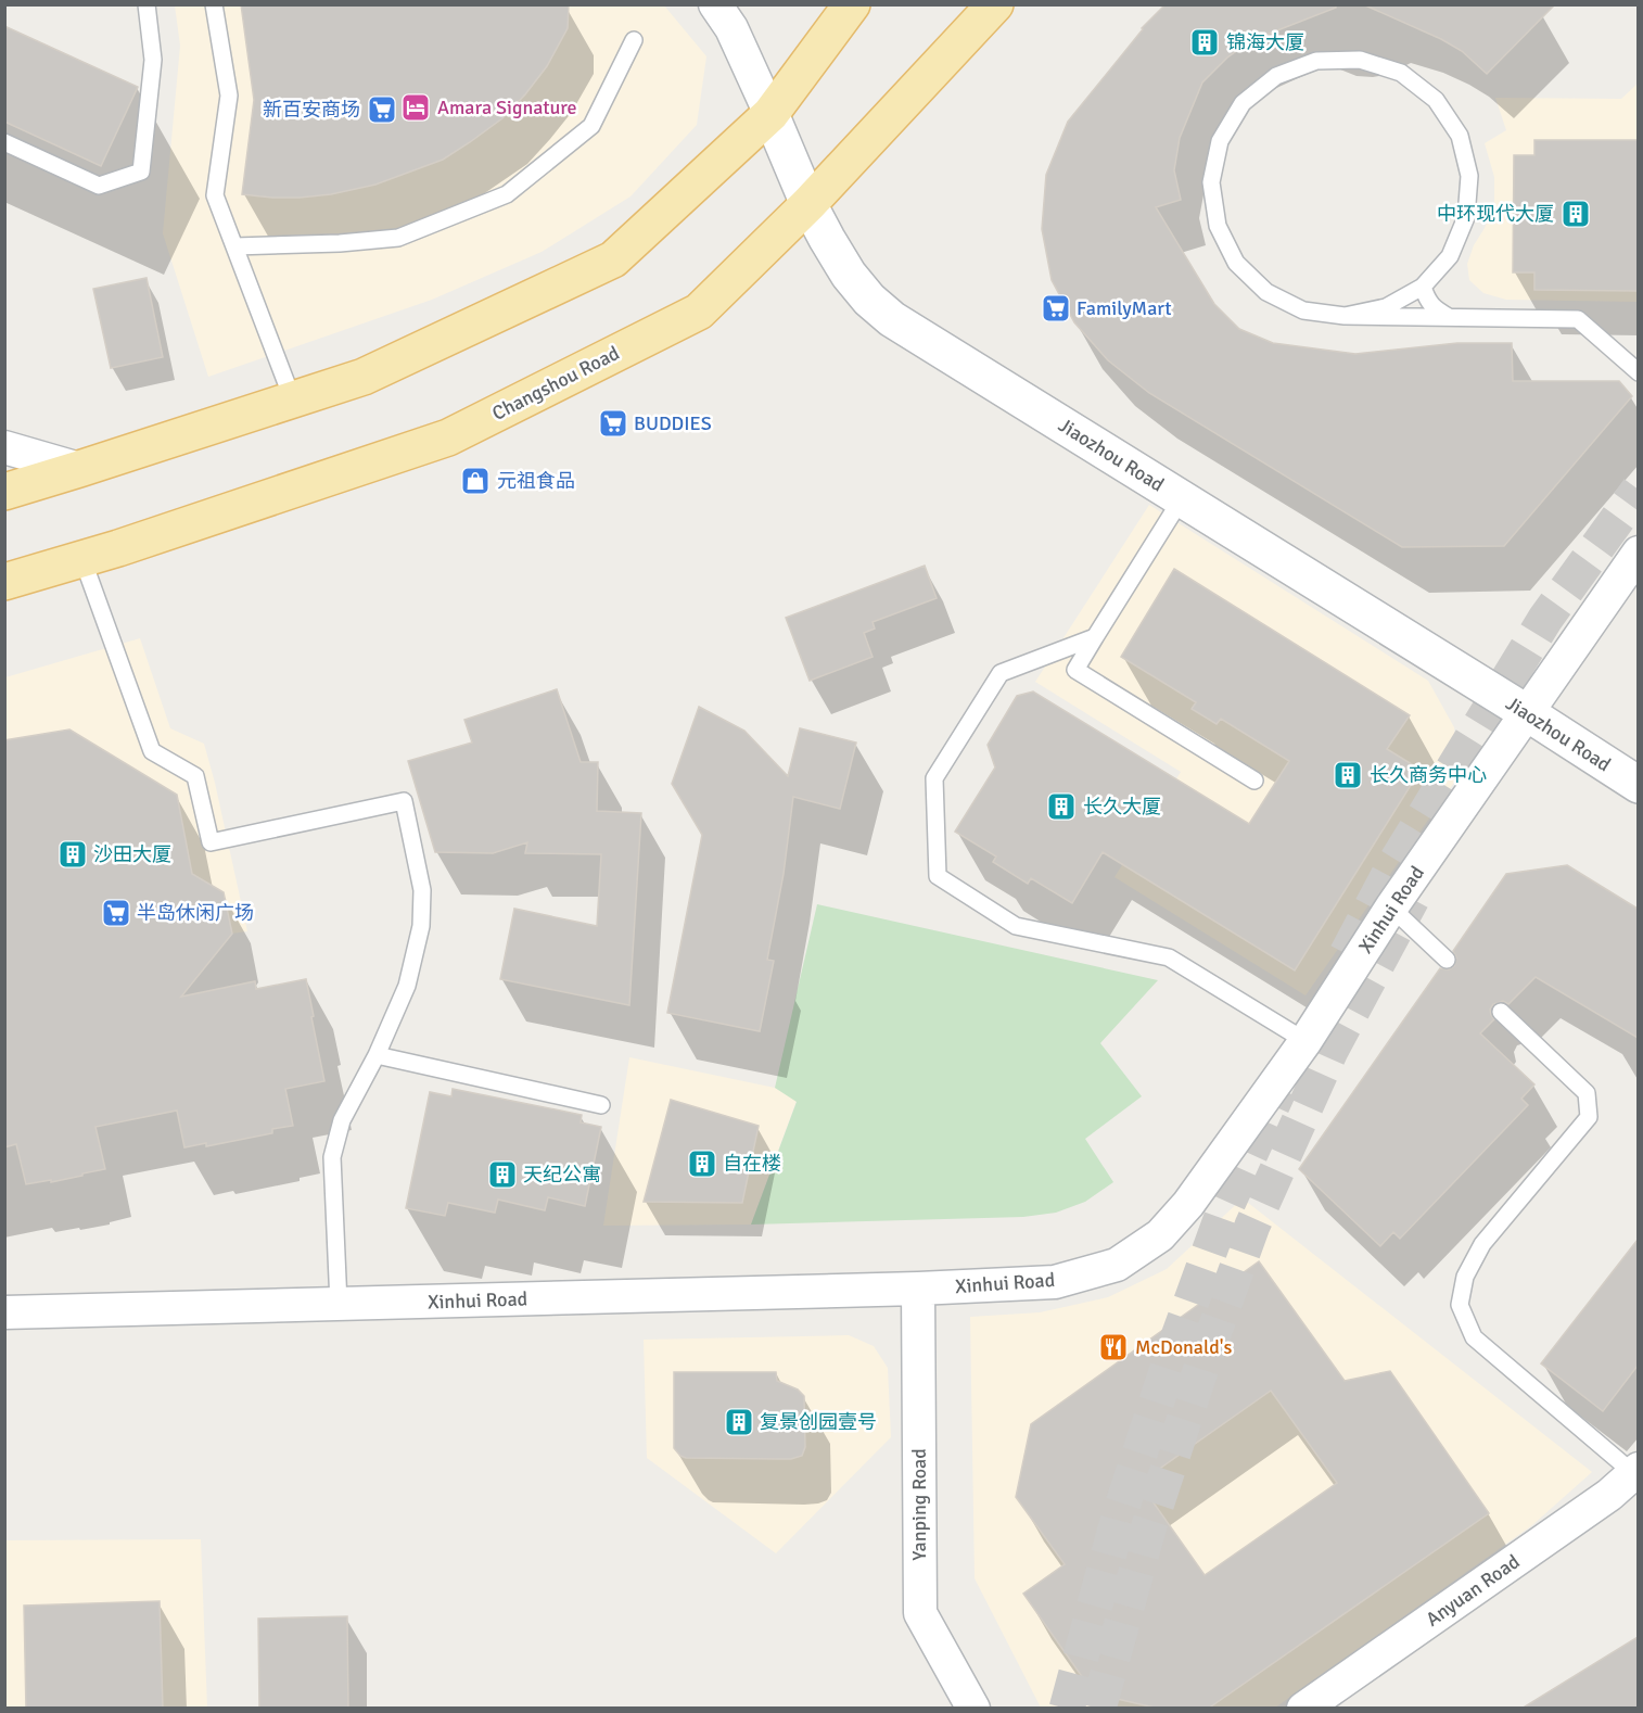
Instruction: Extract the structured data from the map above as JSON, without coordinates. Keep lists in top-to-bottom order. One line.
{"streets":{"main road":["Changshou Road"],"street":["Jiaozhou Road","Xinhui Road","Yanping Road","Anyuan Road"]},"crossings":[["Changshou Road","Jiaozhou Road"],["Jiaozhou Road","Xinhui Road"],["Xinhui Road","Yanping Road"]],"places":{"building":["锦海大厦","中环现代大厦","长久商务中心","长久大厦","沙田大厦","自在楼","天纪公寓","复景创园壹号"],"hotel":["Amara Signature"],"supermarket":["新百安商场","FamilyMart","BUDDIES","半岛休闲广场"],"shop":["元祖食品"],"restaurant":["McDonald's"]}}
